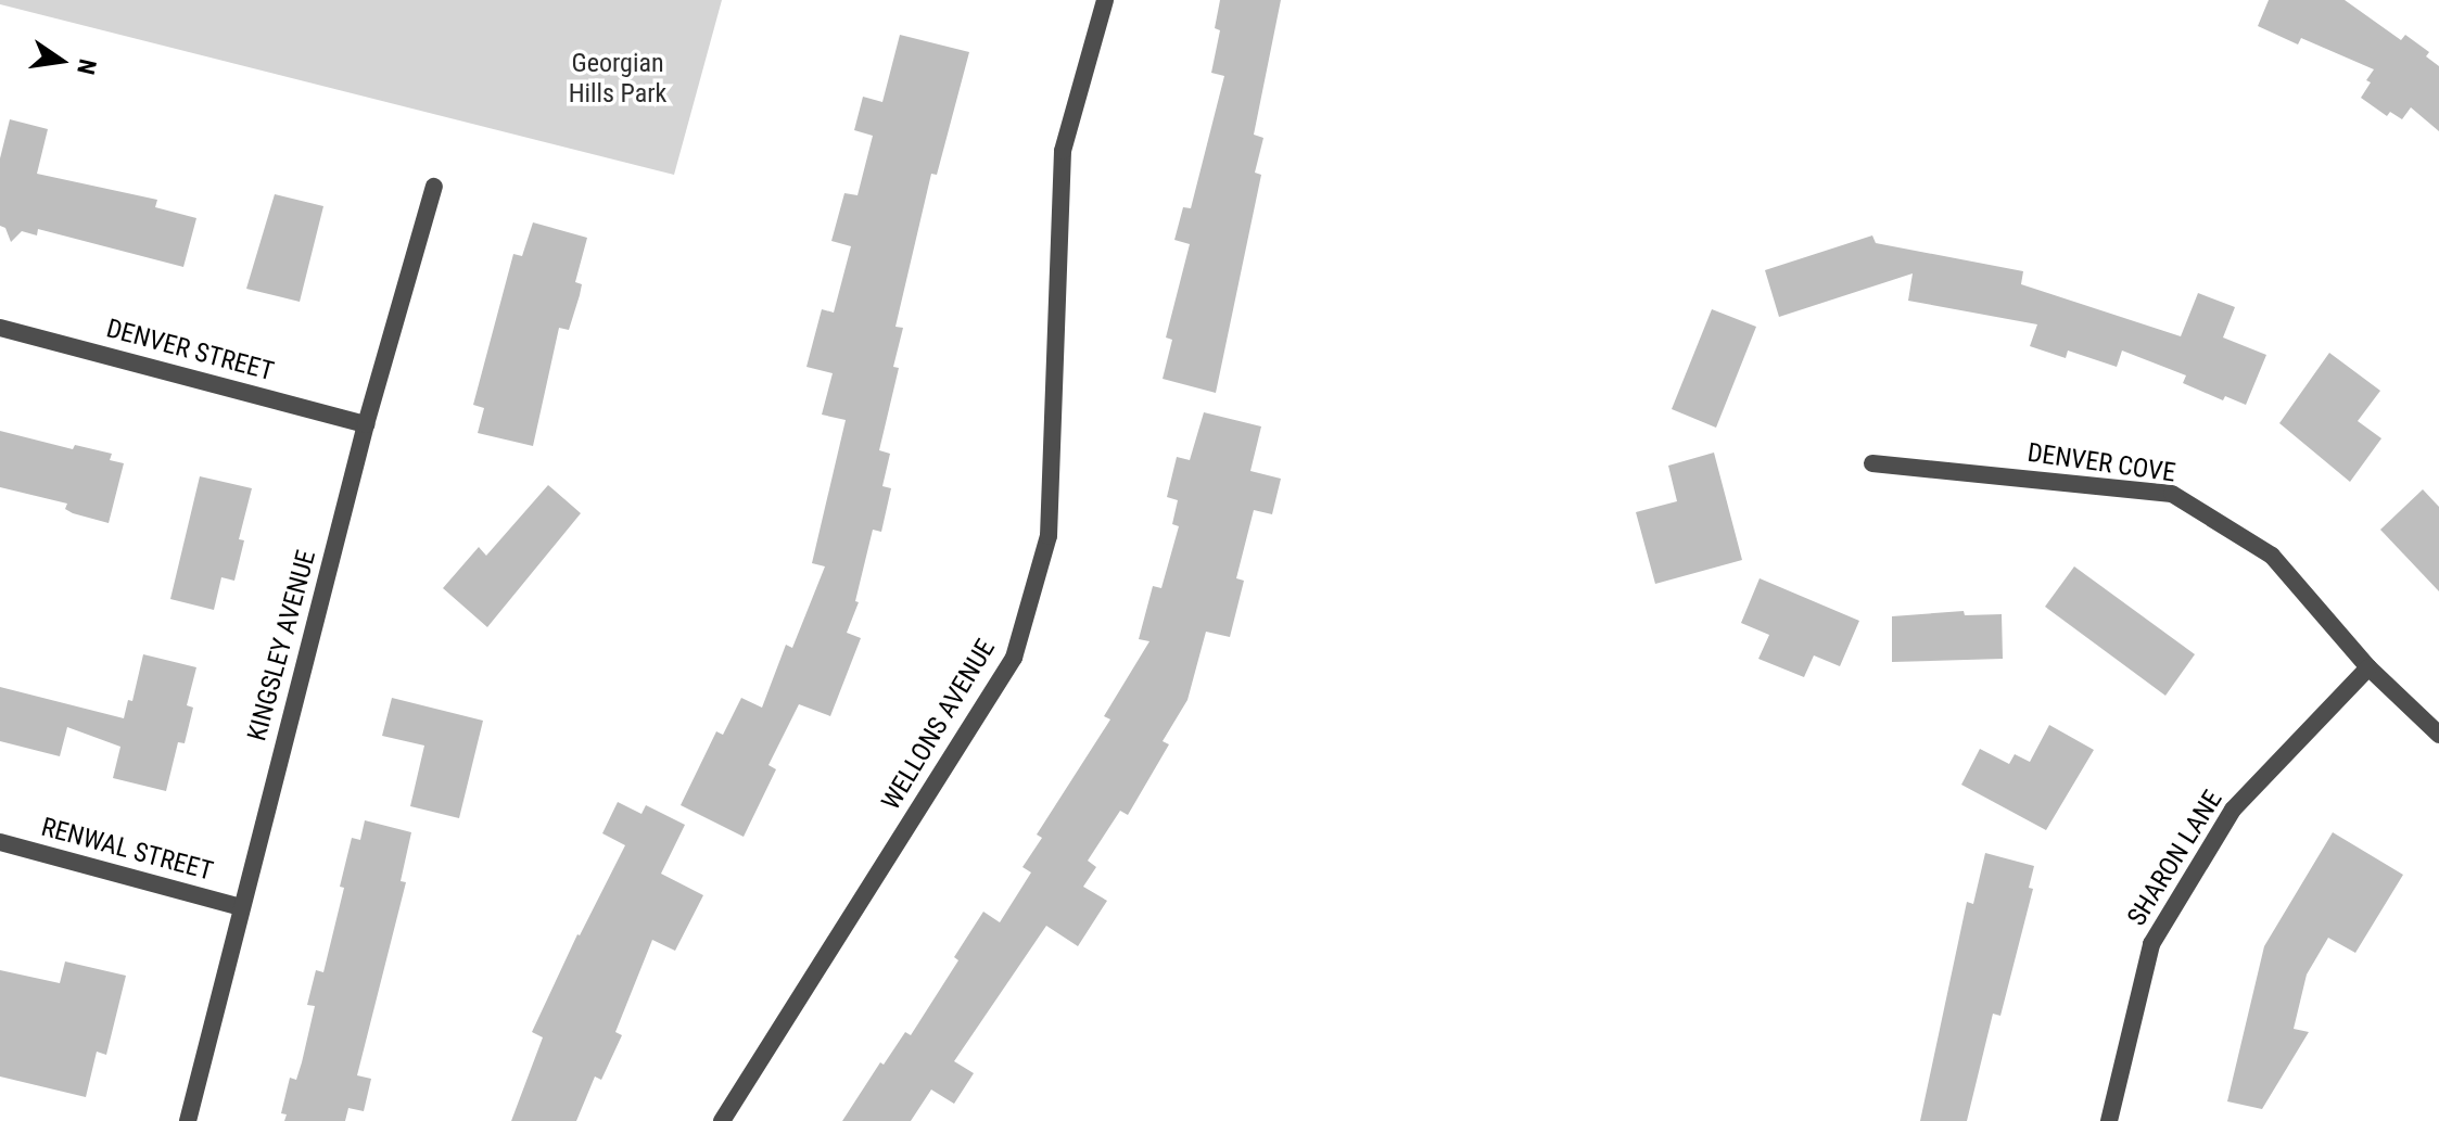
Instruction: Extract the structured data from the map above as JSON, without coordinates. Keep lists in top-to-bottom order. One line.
{"streets":{"street":["DENVER STREET","DENVER COVE","KINGSLEY AVENUE","WELLONS AVENUE","RENWAL STREET","SHARON LANE"]},"crossings":[["DENVER STREET","KINGSLEY AVENUE"],["DENVER COVE","SHARON LANE"],["KINGSLEY AVENUE","RENWAL STREET"]],"parks":["Georgian Hills Park"],"north":"right"}
